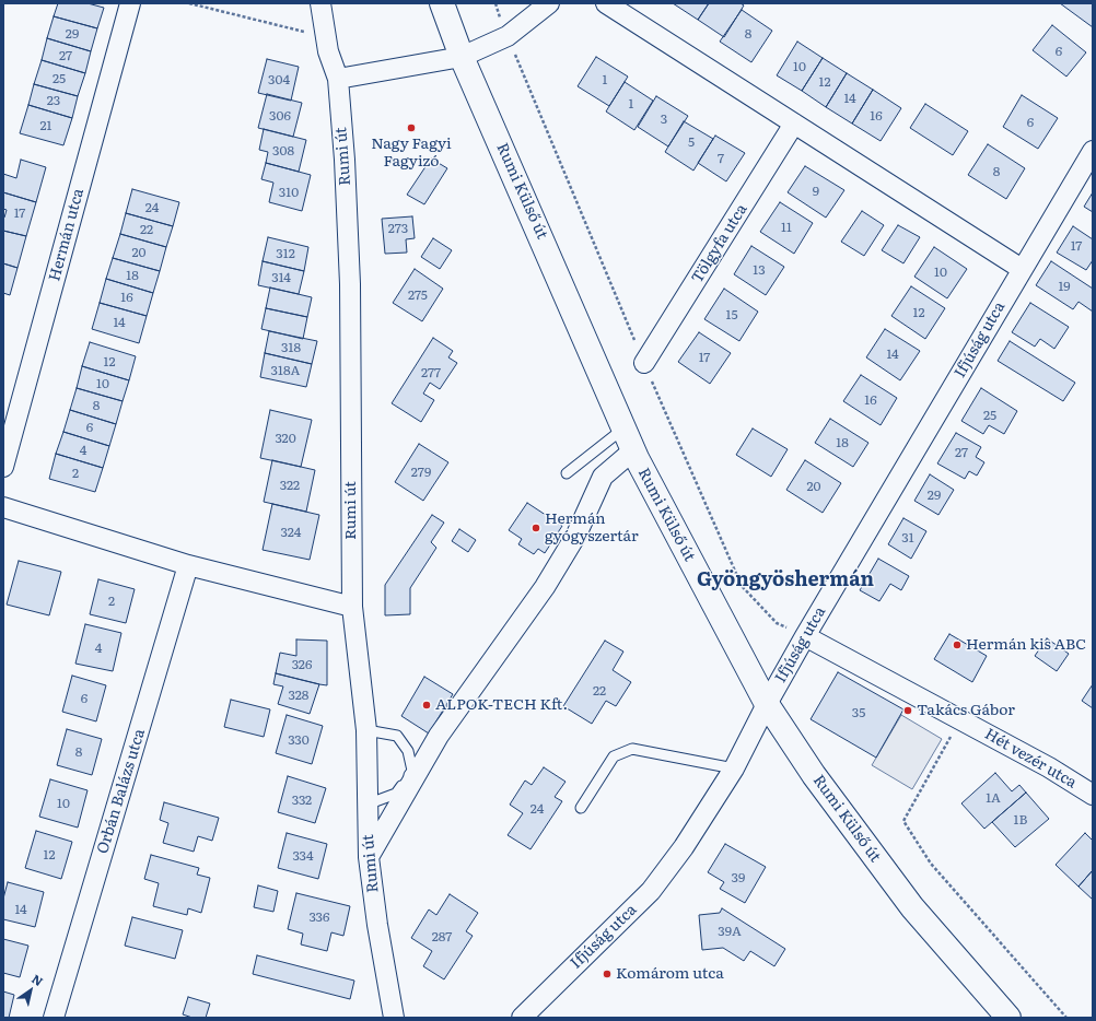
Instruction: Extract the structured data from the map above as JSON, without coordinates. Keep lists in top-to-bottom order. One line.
{"streets":{"street":["Rumi út","Rumi Külső út","Hermán utca","Tölgyfa utca","Ifjúság utca","Hét vezér utca","Orbán Balázs utca"]},"crossings":[["Rumi Külső út","Ifjúság utca"],["Ifjúság utca","Hét vezér utca"]],"districts":["Gyöngyöshermán"],"places":["Nagy Fagyi Fagyizó","Hermán gyógyszertár","Hermán kis ABC","ALPOK-TECH Kft.","Takács Gábor","Komárom utca"],"house_numbers":["29","8","6","27","10","25","304","1","12","14","23","1","306","16","3","6","21","5","308","7","8","9","310","24","17","11","273","22","17","20","312","13","10","18","314","19","275","16","12","15","14","318","14","17","12","318A","277","10","16","8","25","6","320","18","4","27","279","2","322","20","29","324","31","2","4","326","22","328","6","35","330","8","1A","332","10","24","1B","12","334","39","14","336","39A","287"],"north":"top right"}
